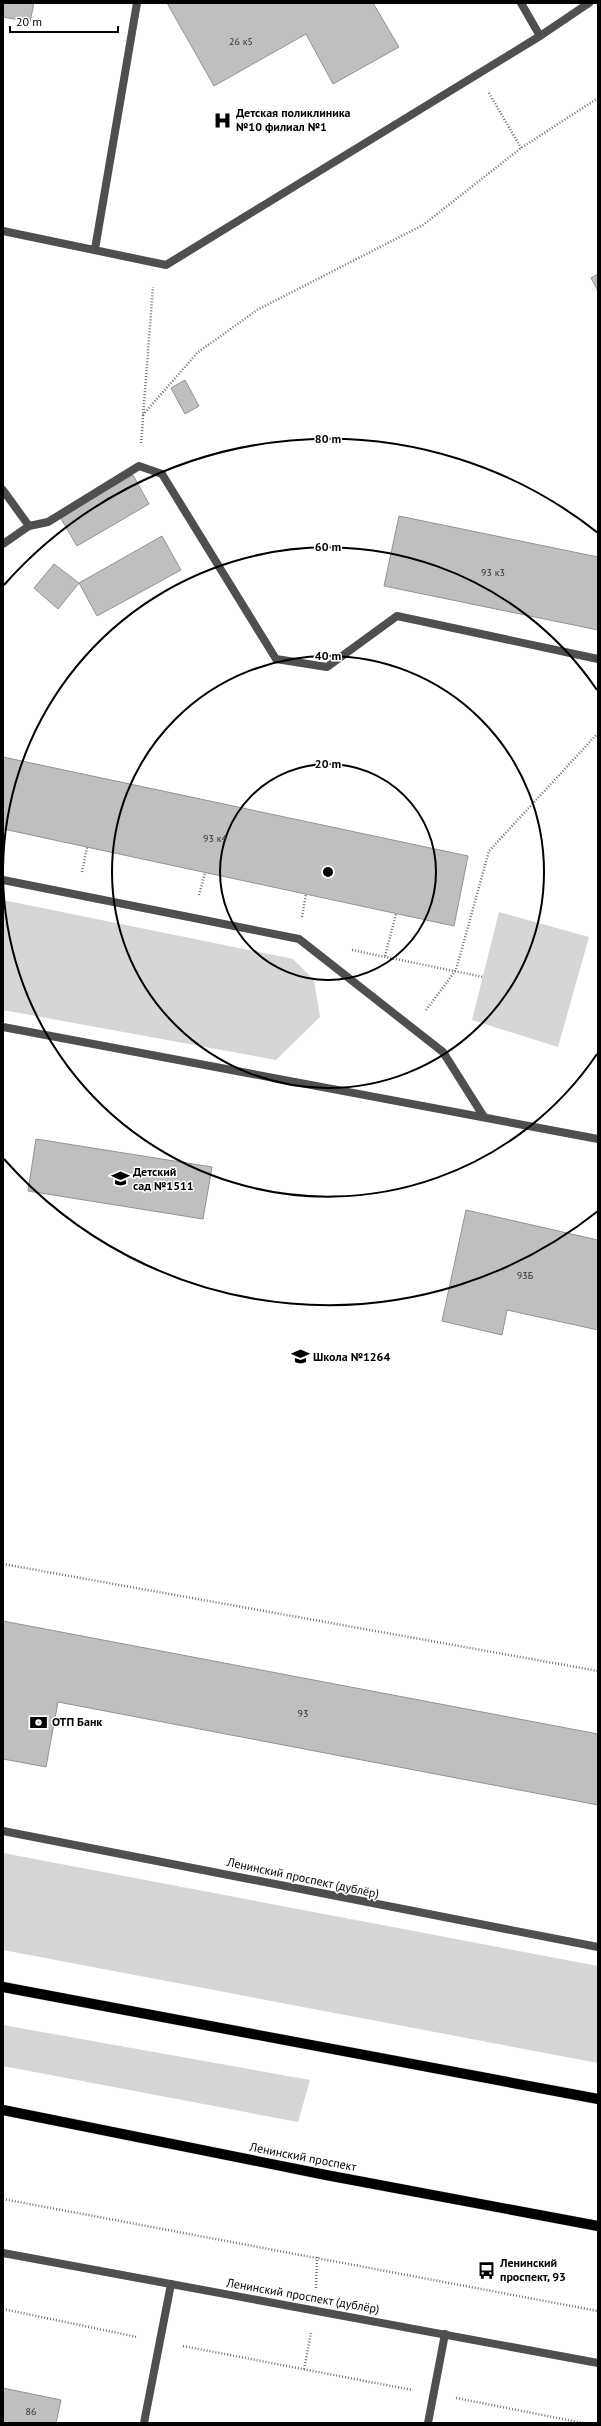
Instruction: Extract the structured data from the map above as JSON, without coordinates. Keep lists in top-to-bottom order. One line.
{"streets":{"main road":["Ленинский проспект"],"street":["Ленинский проспект (дублёр)"]},"places":{"hospital":["Детская поликлиника №10 филиал №1"],"school or university":["Детский сад №1511","Школа №1264"],"bank":["ОТП Банк"],"bus stop":["Ленинский проспект, 93"]},"house_numbers":["26 к5","93 к3","93 к4","93Б","93","86"],"scale_bar":"20 m","rings":["80 m","60 m","40 m","20 m"]}
